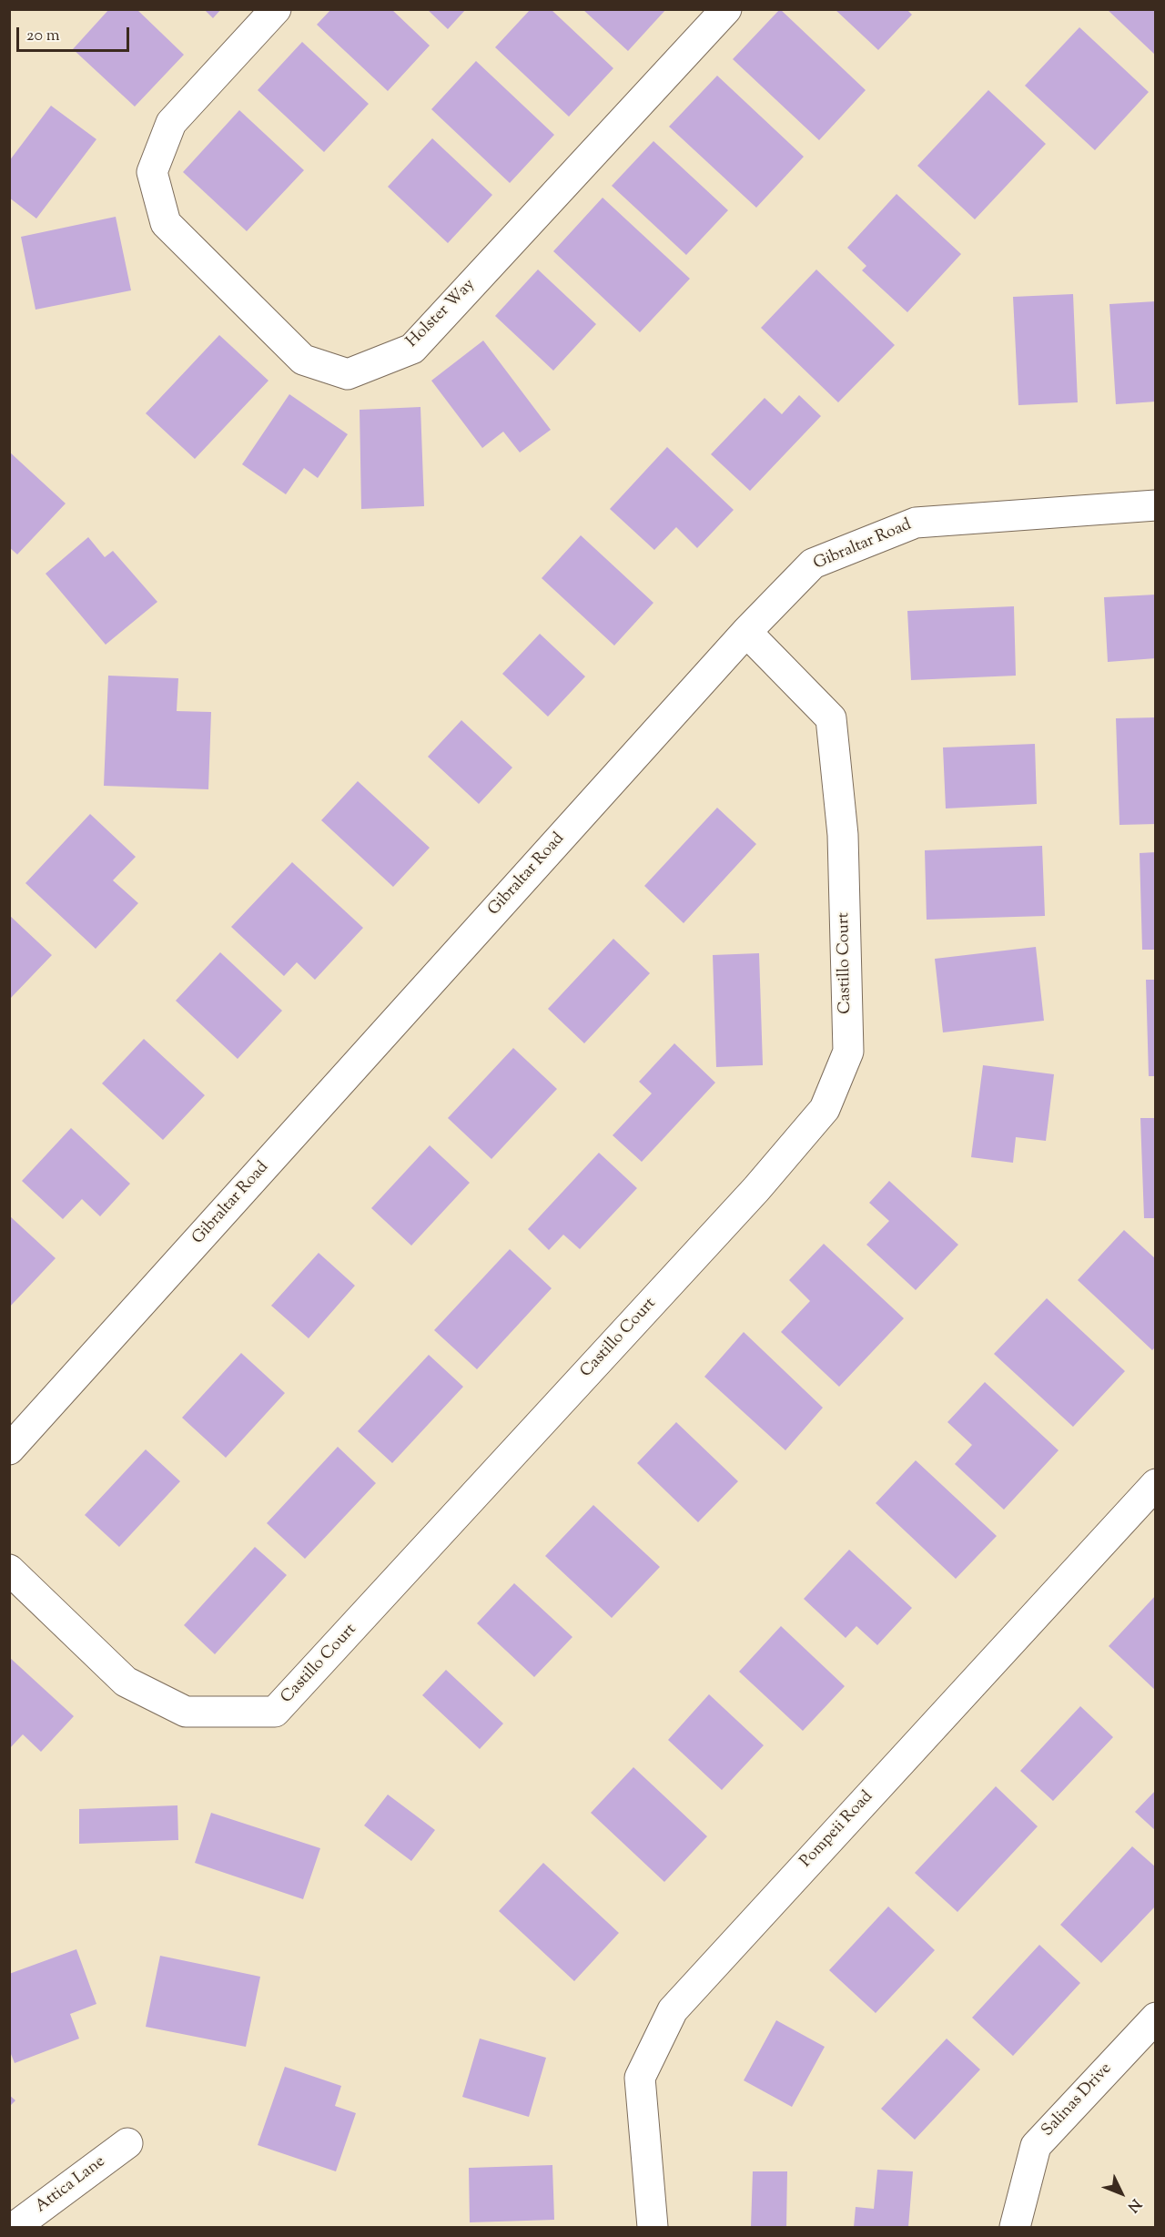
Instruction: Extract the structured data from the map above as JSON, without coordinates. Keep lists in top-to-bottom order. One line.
{"streets":{"street":["Holster Way","Gibraltar Road","Castillo Court","Pompeii Road","Salinas Drive","Attica Lane"]},"crossings":[["Gibraltar Road","Castillo Court"]],"scale_bar":"20 m","north":"bottom right"}
